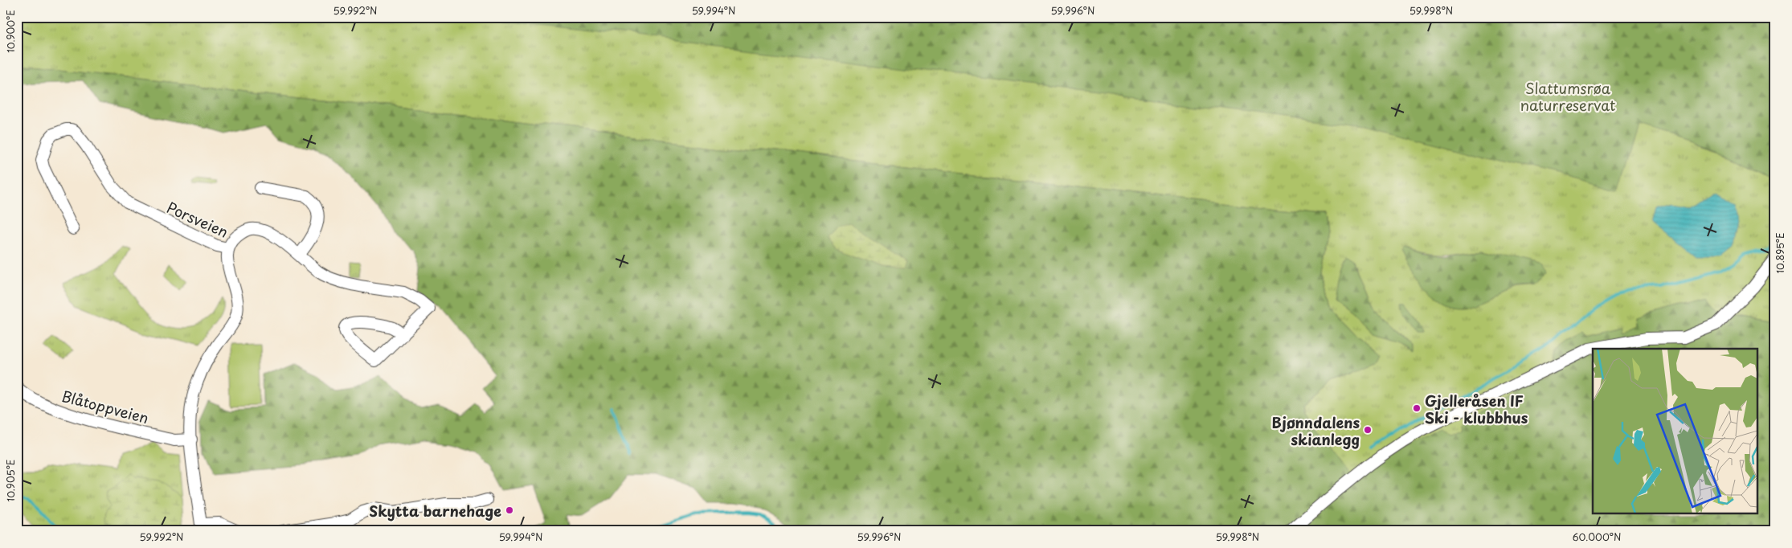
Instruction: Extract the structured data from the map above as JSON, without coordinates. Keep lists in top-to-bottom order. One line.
{"streets":{"street":["Porsveien","Blåtoppveien"]},"crossings":[["Porsveien","Blåtoppveien"]],"parks":["Slattumsrøa naturreservat"],"places":["Gjelleråsen IF Ski - klubbhus","Bjønndalens skianlegg","Skytta barnehage"],"coordinates":["59.992°N","59.994°N","59.996°N","59.998°N","10.900°E","10.895°E","10.905°E","60.000°N"]}
